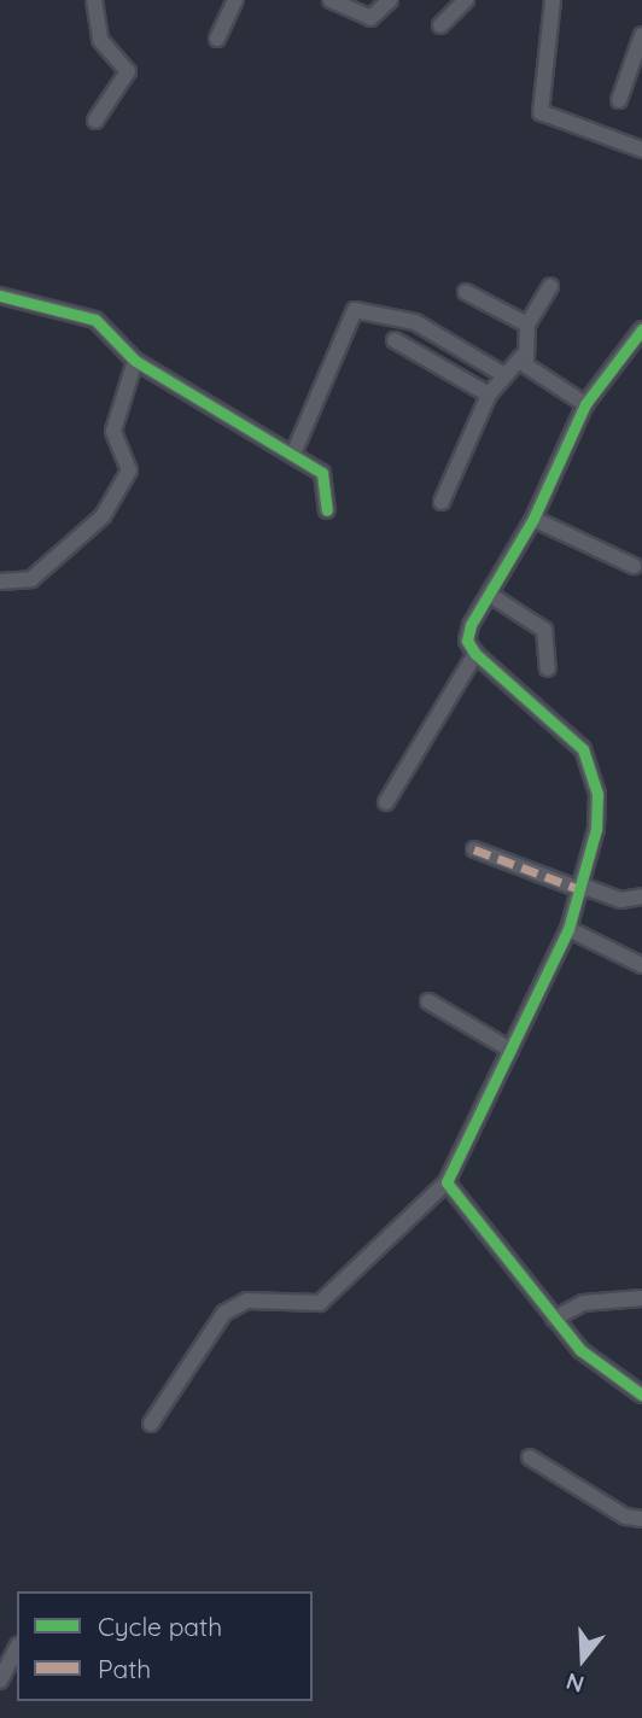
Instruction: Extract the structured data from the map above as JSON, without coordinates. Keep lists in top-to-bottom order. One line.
{"legend":["Cycle path","Path"],"north":"bottom"}
